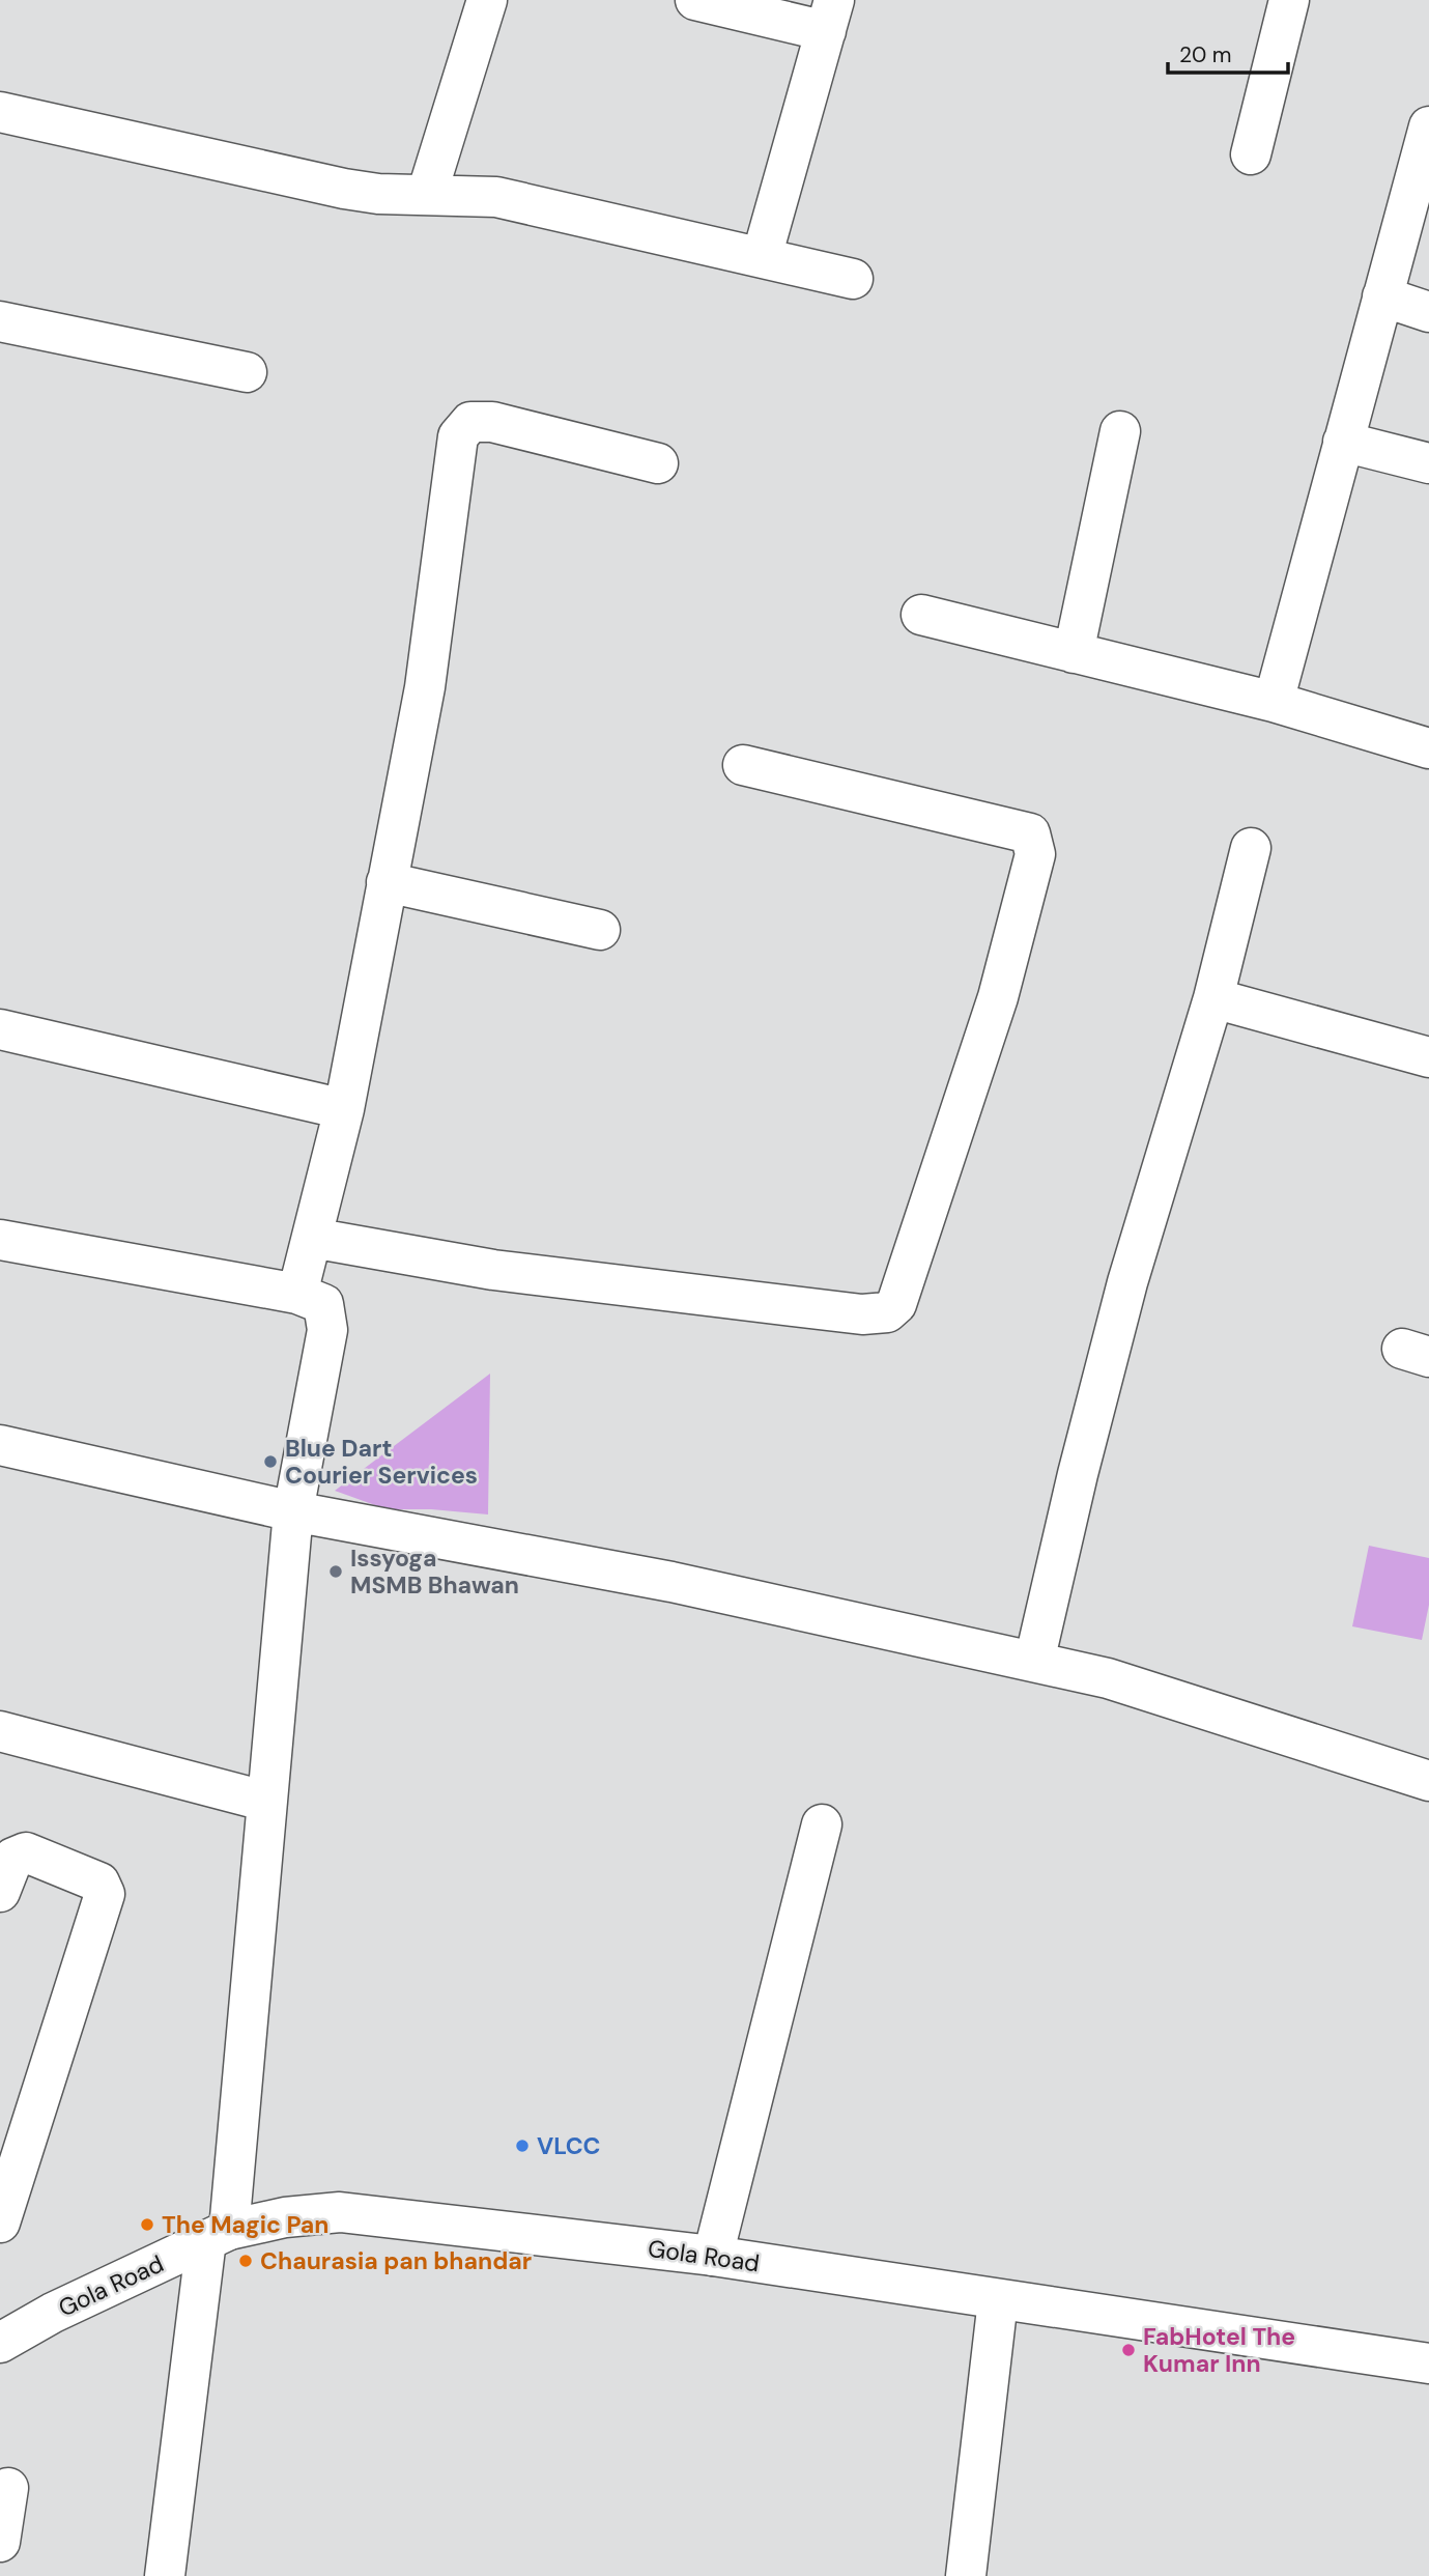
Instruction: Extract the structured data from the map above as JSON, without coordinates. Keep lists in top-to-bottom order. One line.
{"streets":{"street":["Gola Road"]},"places":["Blue Dart Courier Services","Issyoga MSMB Bhawan","VLCC","The Magic Pan","Chaurasia pan bhandar","FabHotel The Kumar Inn"],"scale_bar":"20 m"}
